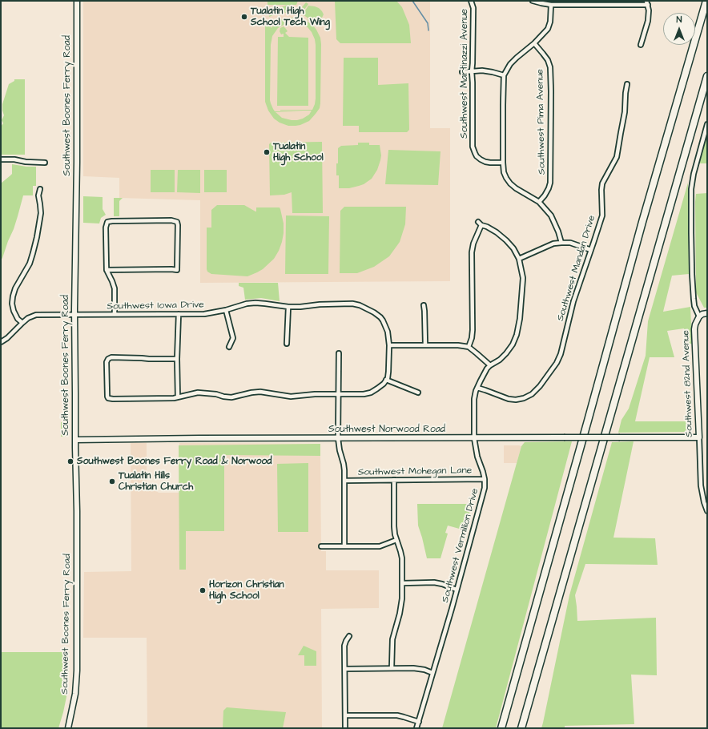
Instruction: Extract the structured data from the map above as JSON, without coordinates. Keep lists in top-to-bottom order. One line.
{"streets":{"street":["Southwest Martinazzi Avenue","Southwest Boones Ferry Road","Southwest Pima Avenue","Southwest Mandan Drive","Southwest Iowa Drive","Southwest 82nd Avenue","Southwest Norwood Road","Southwest Mohegan Lane","Southwest Vermillion Drive"]},"crossings":[["Southwest Boones Ferry Road","Southwest Iowa Drive"],["Southwest Boones Ferry Road","Southwest Norwood Road"],["Southwest Mandan Drive","Southwest Vermillion Drive"],["Southwest 82nd Avenue","Southwest Norwood Road"],["Southwest Norwood Road","Southwest Vermillion Drive"],["Southwest Mohegan Lane","Southwest Vermillion Drive"]],"places":["Tualatin High School Tech Wing","Tualatin High School","Southwest Boones Ferry Road & Norwood","Tualatin Hills Christian Church","Horizon Christian High School"],"north":"top"}
